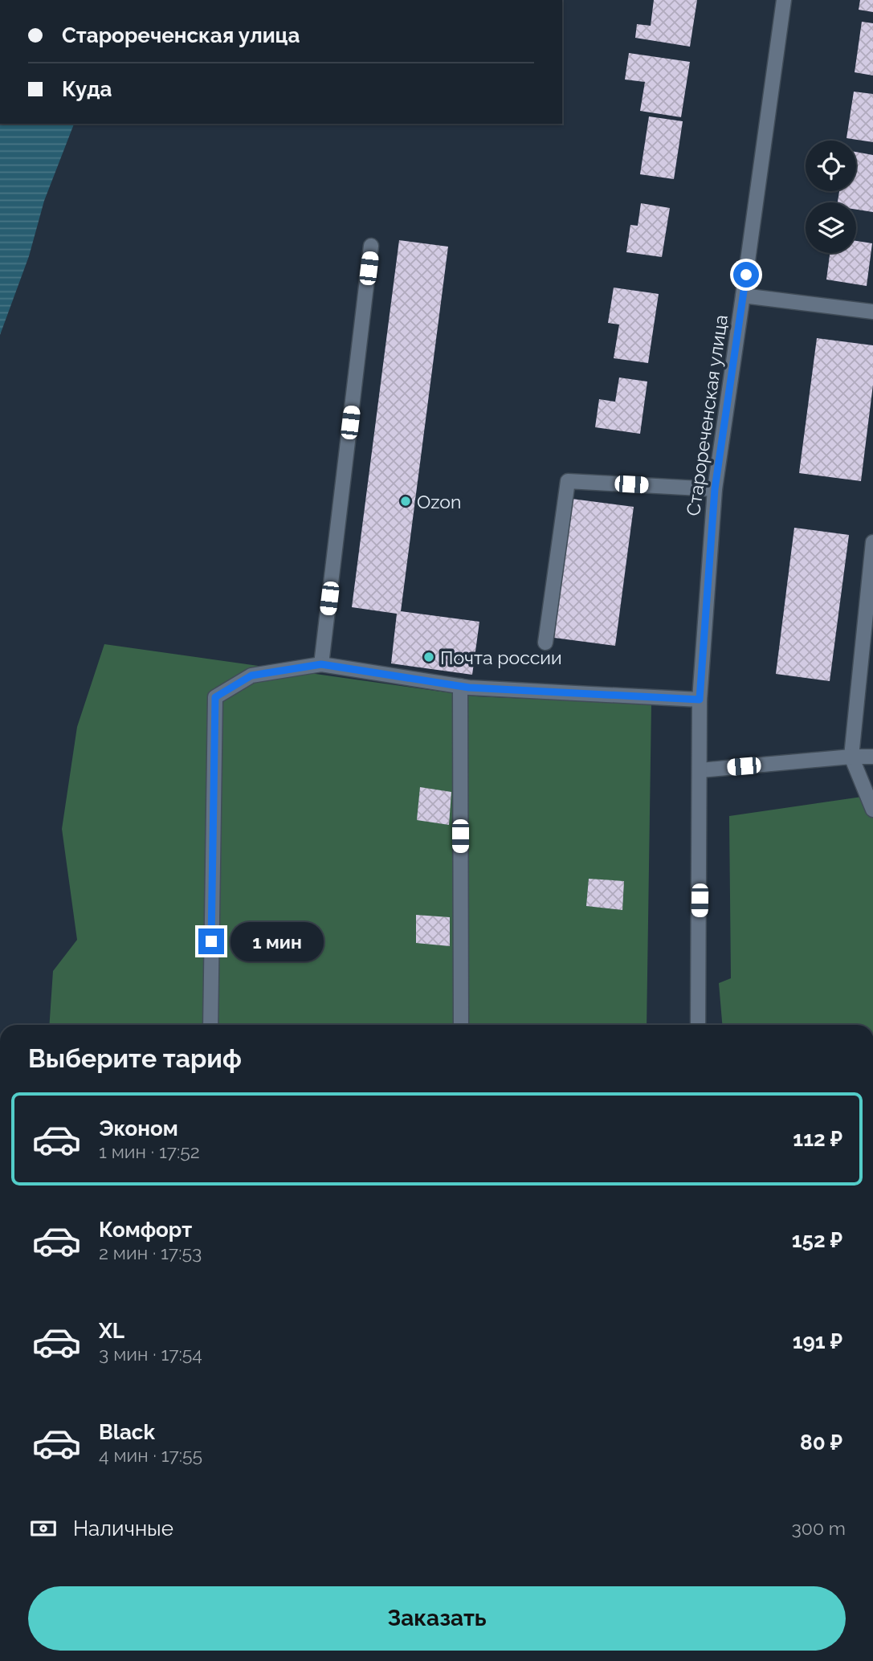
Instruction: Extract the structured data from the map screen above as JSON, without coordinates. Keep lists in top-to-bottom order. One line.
{"streets":{"street":["Старореченская улица"]},"places":["Ozon","Почта россии"],"page":{"banner":["Старореченская улица","Куда"],"bubble":"1 мин","heading":"Выберите тариф","list":[{"name":"Эконом","note":"1 мин · 17:52","value":"112 ₽"},{"name":"Комфорт","note":"2 мин · 17:53","value":"152 ₽"},{"name":"XL","note":"3 мин · 17:54","value":"191 ₽"},{"name":"Black","note":"4 мин · 17:55","value":"80 ₽"}],"pay":["Наличные","300 m"],"buttons":"Заказать"}}
